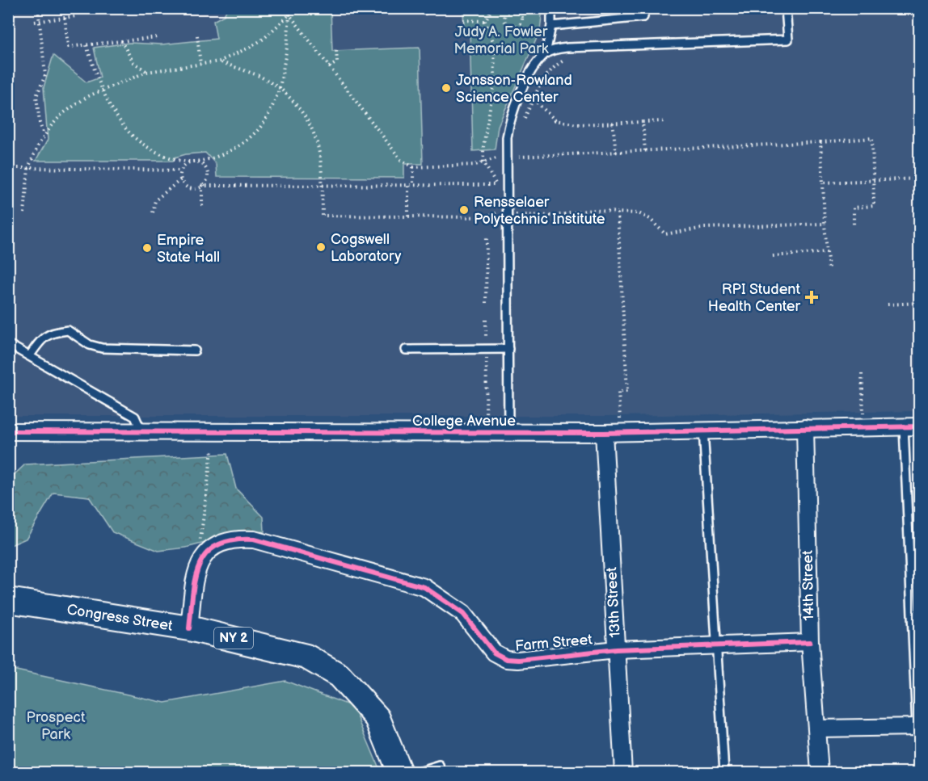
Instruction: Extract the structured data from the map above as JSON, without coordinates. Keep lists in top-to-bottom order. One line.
{"streets":{"main road":["Congress Street","NY 2"],"street":["College Avenue","14th Street","13th Street","Farm Street"]},"crossings":[["College Avenue","14th Street"],["College Avenue","13th Street"],["14th Street","Farm Street"],["13th Street","Farm Street"]],"parks":["Judy A. Fowler Memorial Park","Prospect Park"],"places":{"other":["Jonsson-Rowland Science Center","Rensselaer Polytechnic Institute","Cogswell Laboratory","Empire State Hall"],"health":["RPI Student Health Center"]}}
